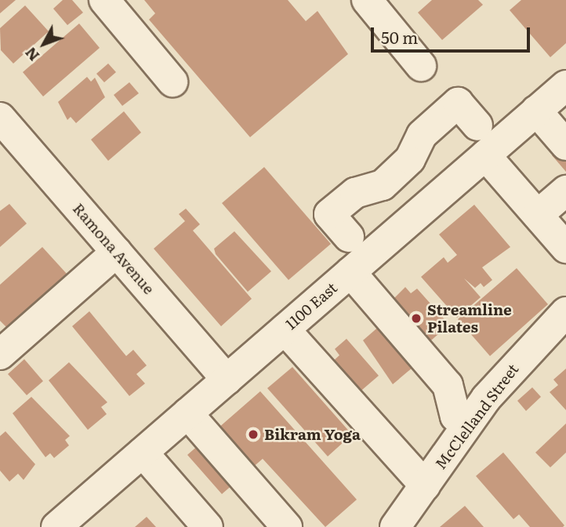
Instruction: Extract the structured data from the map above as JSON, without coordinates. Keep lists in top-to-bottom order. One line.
{"streets":{"street":["Ramona Avenue","1100 East","McClelland Street"]},"crossings":[["Ramona Avenue","1100 East"]],"places":["Streamline Pilates","Bikram Yoga"],"scale_bar":"50 m","north":"bottom left"}
